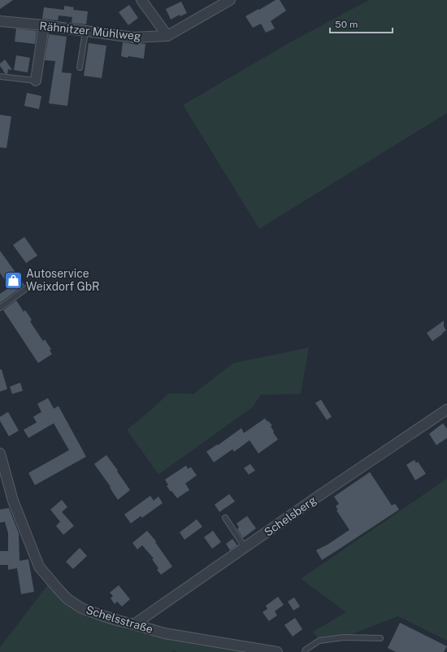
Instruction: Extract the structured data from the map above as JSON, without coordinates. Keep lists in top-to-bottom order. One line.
{"streets":{"street":["Rähnitzer Mühlweg","Schelsberg","Schelsstraße"]},"crossings":[["Schelsberg","Schelsstraße"]],"places":{"shop":["Autoservice Weixdorf GbR"]},"scale_bar":"50 m"}
